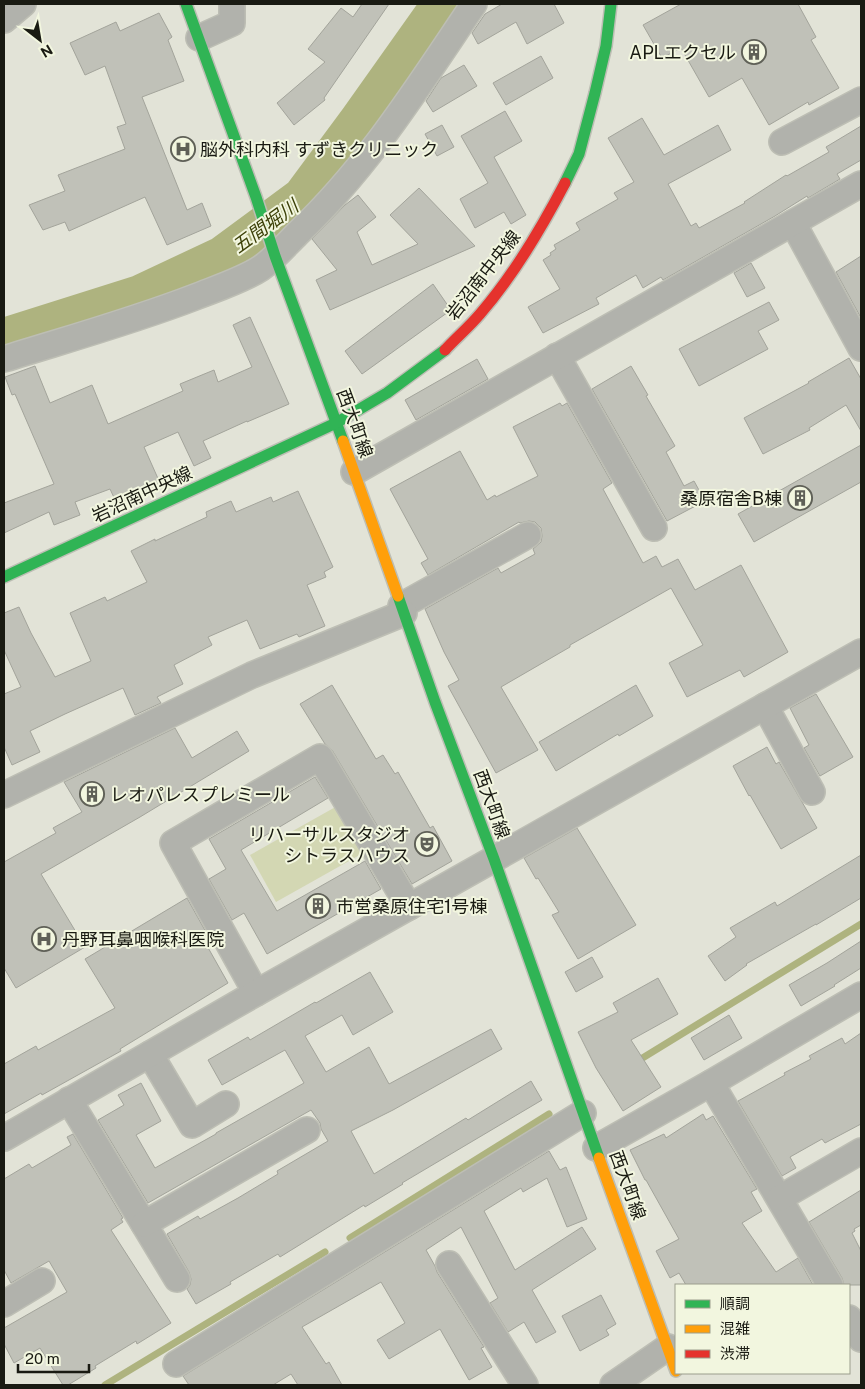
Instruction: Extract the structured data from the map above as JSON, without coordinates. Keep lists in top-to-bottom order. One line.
{"streets":{"street":["岩沼南中央線","西大町線"]},"crossings":[["岩沼南中央線","西大町線"]],"water":["五間堀川"],"places":{"building":["APLエクセル","桑原宿舎B棟","レオパレスプレミール","市営桑原住宅1号棟"],"hospital":["脳外科内科 すずきクリニック","丹野耳鼻咽喉科医院"],"theatre":["リハーサルスタジオ シトラスハウス"]},"legend":["順調","混雑","渋滞"],"scale_bar":"20 m","north":"bottom right"}
